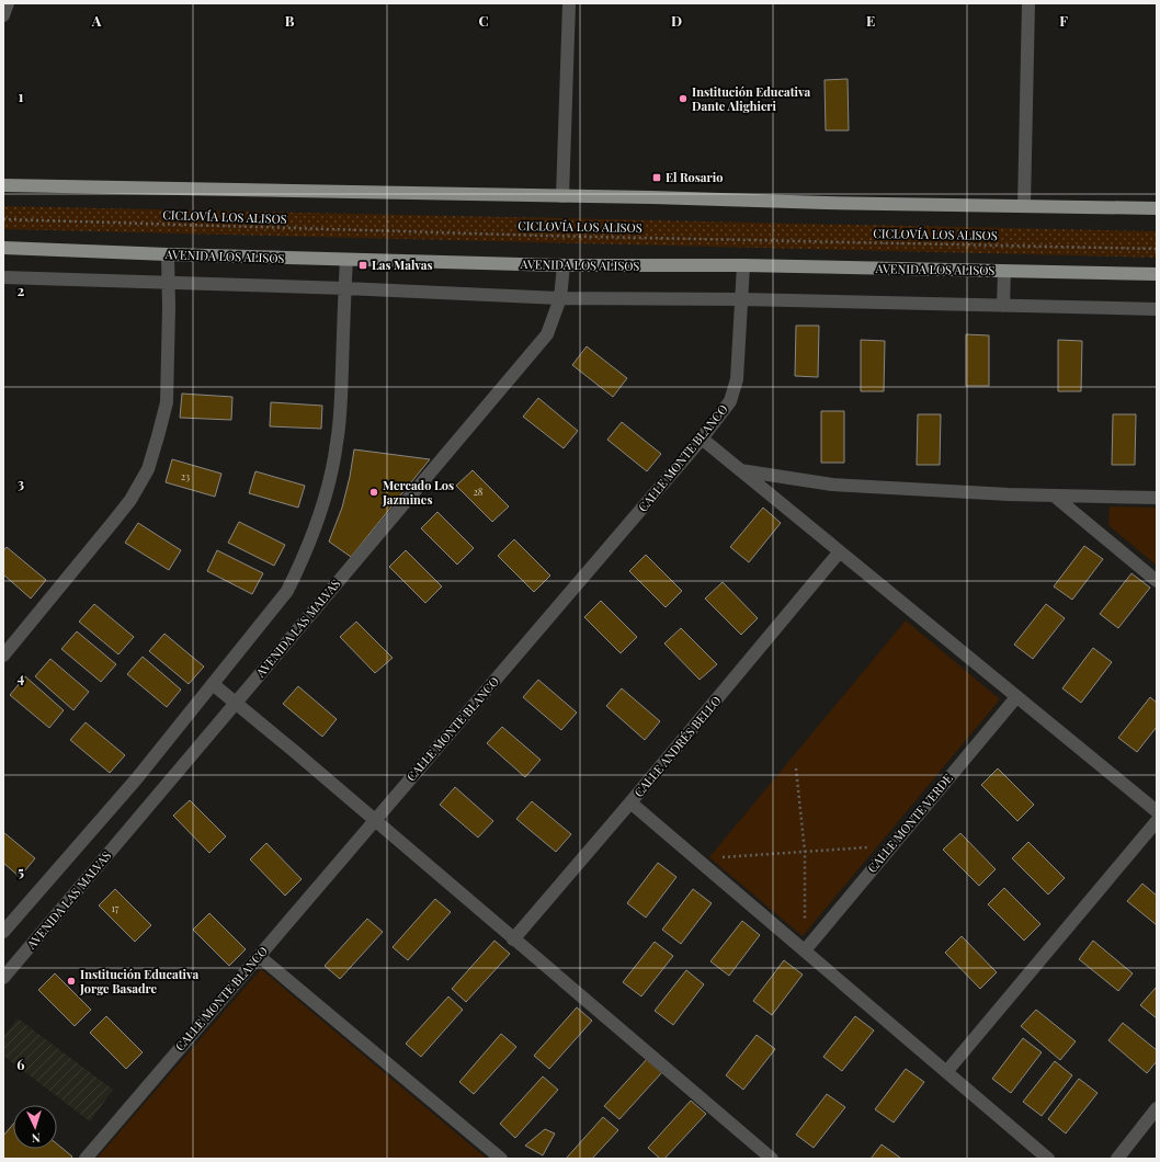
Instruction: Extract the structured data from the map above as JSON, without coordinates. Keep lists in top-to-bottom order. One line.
{"streets":{"main road":["AVENIDA LOS ALISOS"],"street":["CALLE MONTE BLANCO","AVENIDA LAS MALVAS","CALLE ANDRÉS BELLO","CALLE MONTE VERDE"],"path":["CICLOVÍA LOS ALISOS"]},"crossings":[["AVENIDA LOS ALISOS","CALLE MONTE BLANCO"],["AVENIDA LOS ALISOS","AVENIDA LAS MALVAS"]],"places":{"other":["Institución Educativa Dante Alighieri","Mercado Los Jazmines","Institución Educativa Jorge Basadre"],"transit":["El Rosario","Las Malvas"]},"house_numbers":["23","28","17"],"north":"bottom","grid":{"columns":["A","B","C","D","E","F"],"rows":["1","2","3","4","5","6"]}}
